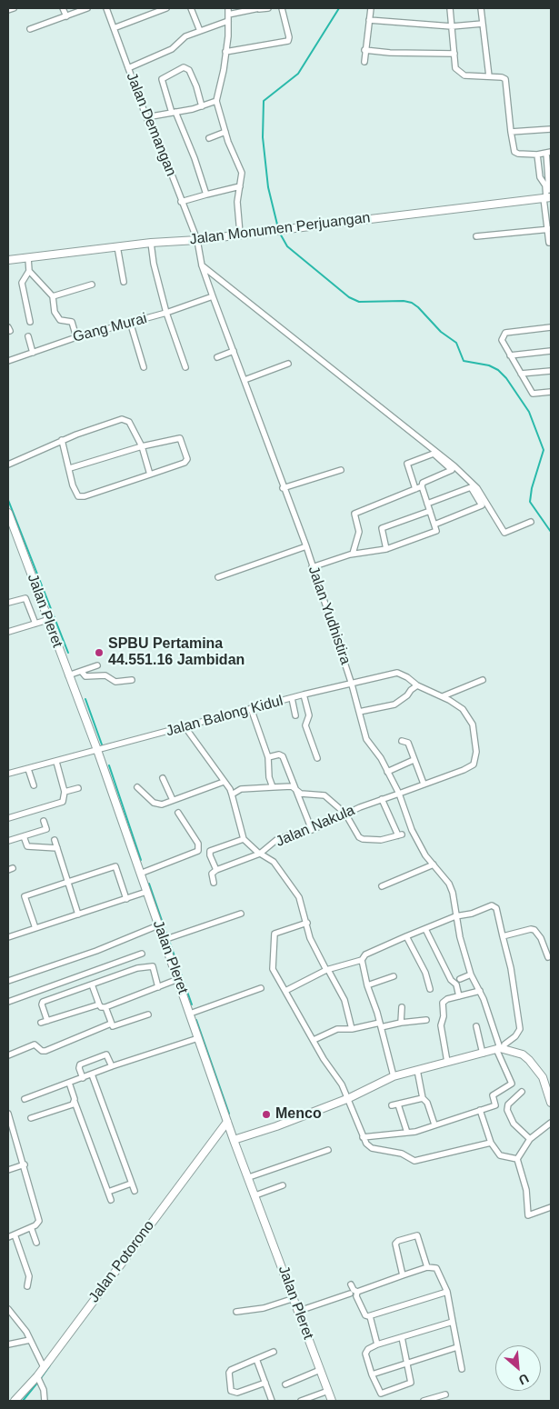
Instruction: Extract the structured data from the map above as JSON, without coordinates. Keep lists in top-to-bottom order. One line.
{"streets":{"street":["Jalan Demangan","Jalan Monumen Perjuangan","Gang Murai","Jalan Pleret","Jalan Yudhistira","Jalan Balong Kidul","Jalan Nakula","Jalan Potorono"]},"crossings":[["Jalan Demangan","Jalan Monumen Perjuangan"],["Jalan Demangan","Gang Murai"],["Jalan Demangan","Jalan Yudhistira"],["Jalan Pleret","Jalan Balong Kidul"],["Jalan Pleret","Jalan Potorono"],["Jalan Yudhistira","Jalan Balong Kidul"],["Jalan Yudhistira","Jalan Nakula"],["Jalan Balong Kidul","Jalan Nakula"]],"places":["SPBU Pertamina 44.551.16 Jambidan","Menco"],"north":"bottom right"}
